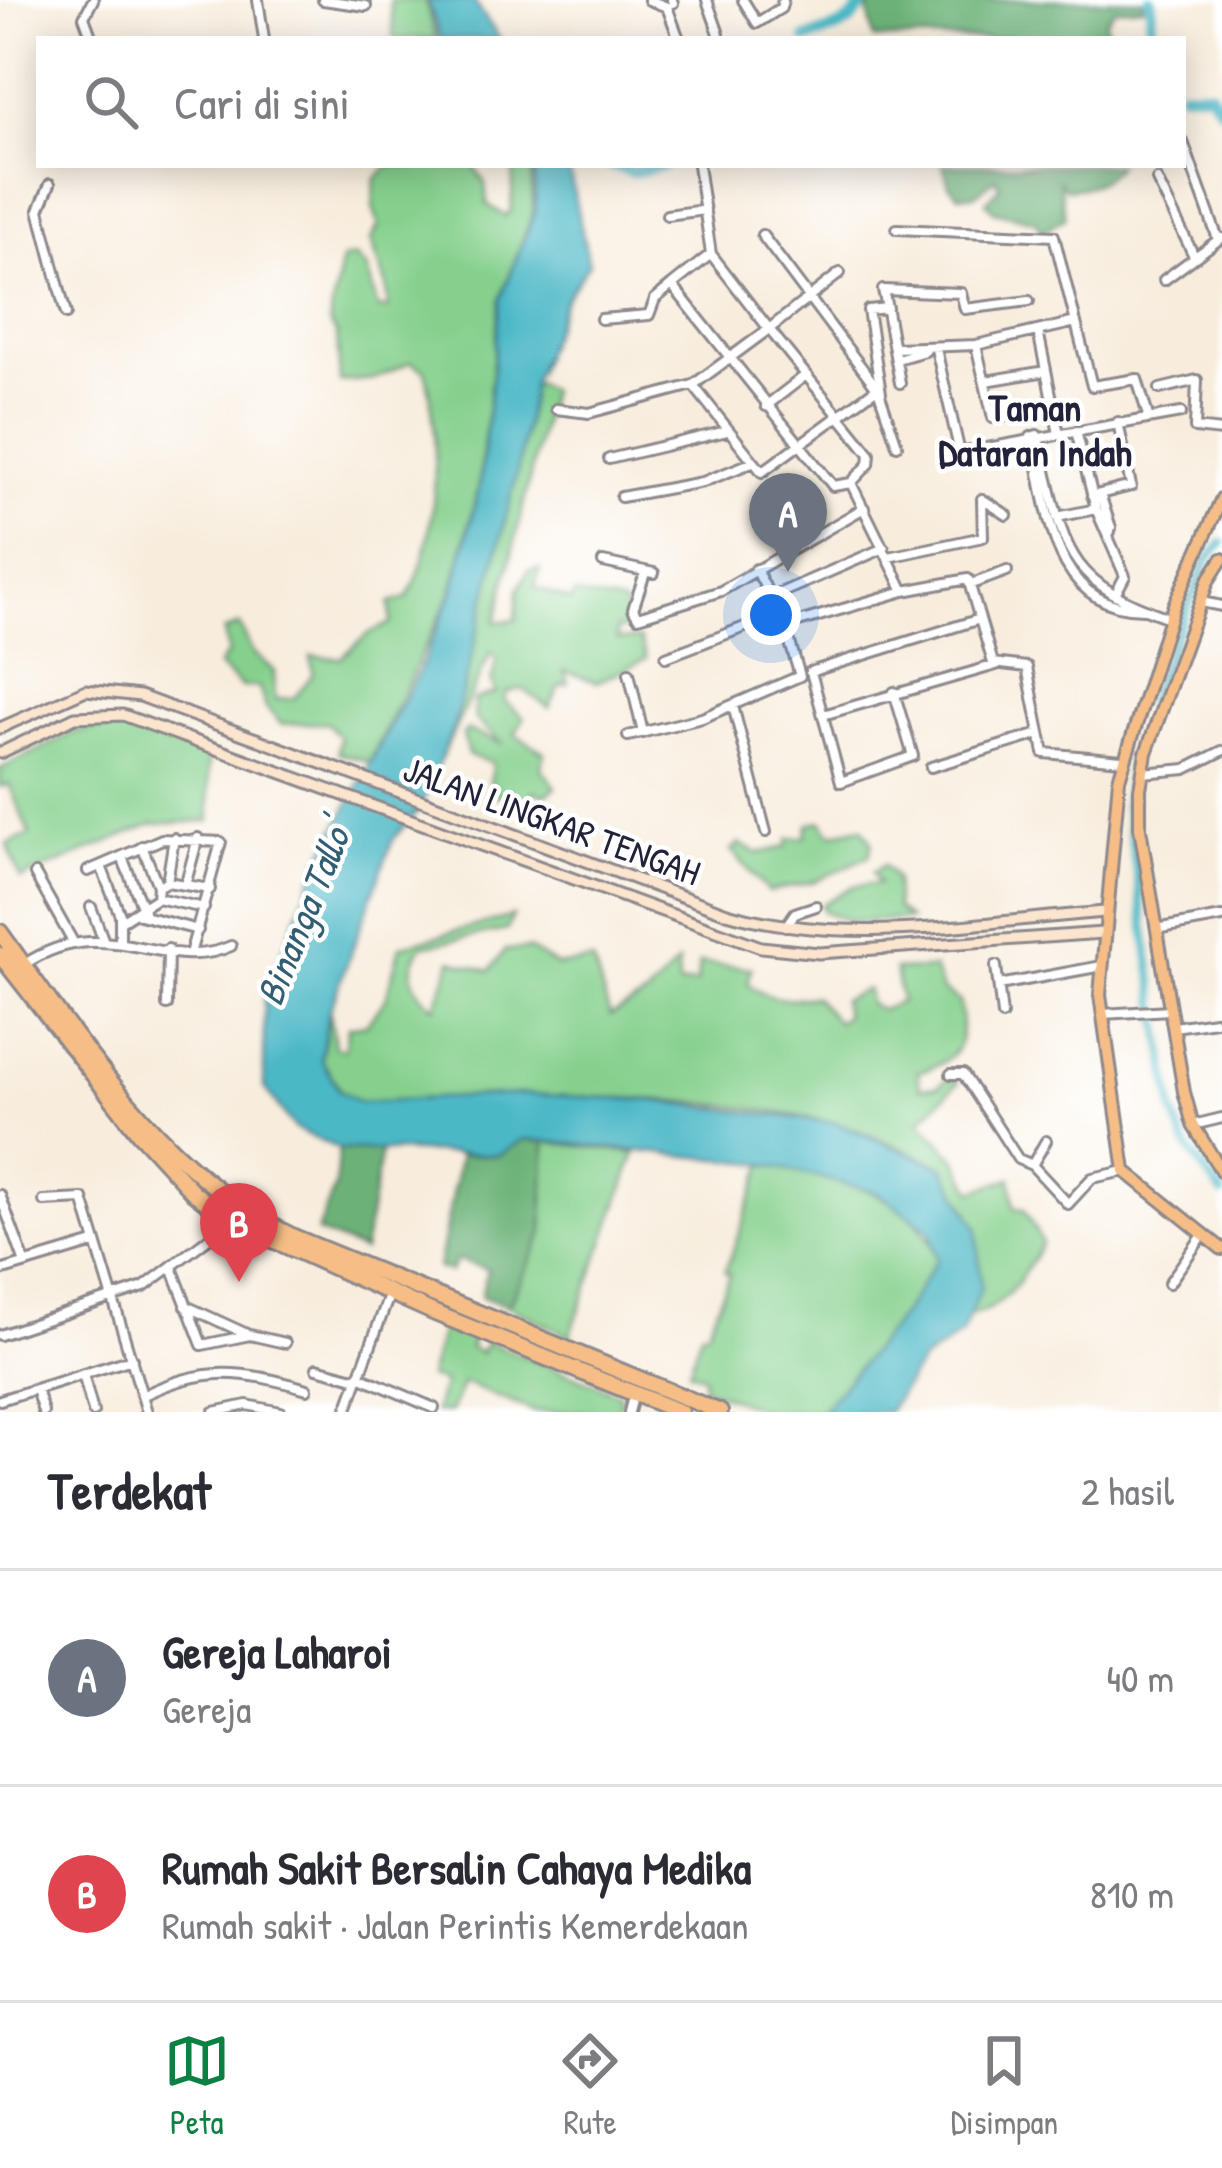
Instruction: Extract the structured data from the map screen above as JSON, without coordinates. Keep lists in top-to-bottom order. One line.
{"streets":{"main road":["JALAN LINGKAR TENGAH"]},"districts":["Taman Dataran Indah"],"water":["Binanga Tallo'"],"page":{"search":"Cari di sini","pins":["A","B"],"heading":["Terdekat","2 hasil"],"list":[{"mark":"A","name":"Gereja Laharoi","note":"Gereja","value":"40 m"},{"mark":"B","name":"Rumah Sakit Bersalin Cahaya Medika","note":"Rumah sakit · Jalan Perintis Kemerdekaan","value":"810 m"}],"nav":["Peta","Rute","Disimpan"]}}
